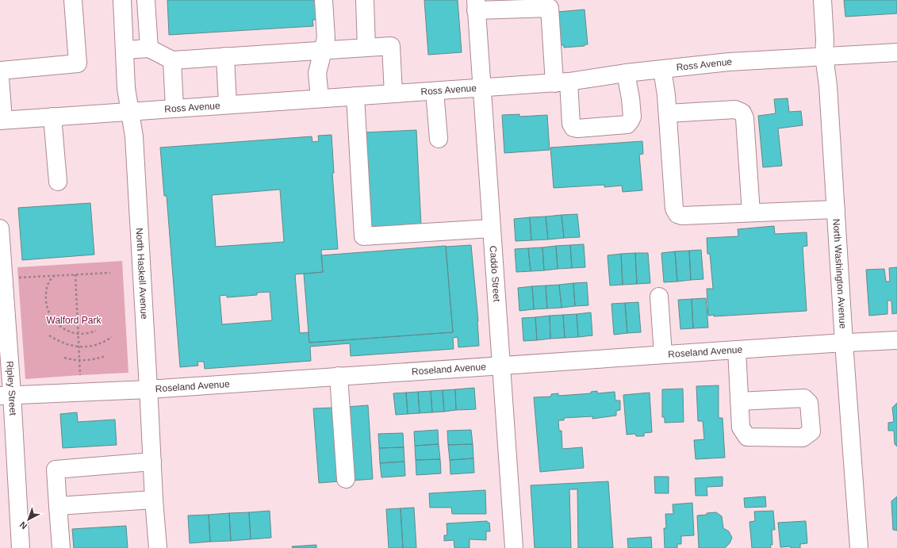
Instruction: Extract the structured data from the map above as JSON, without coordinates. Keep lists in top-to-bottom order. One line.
{"streets":{"street":["Ross Avenue","North Haskell Avenue","North Washington Avenue","Caddo Street","Roseland Avenue","Ripley Street"]},"crossings":[["Ross Avenue","North Haskell Avenue"],["Ross Avenue","North Washington Avenue"],["Ross Avenue","Caddo Street"],["North Haskell Avenue","Roseland Avenue"],["North Washington Avenue","Roseland Avenue"],["Caddo Street","Roseland Avenue"],["Roseland Avenue","Ripley Street"]],"parks":["Walford Park"],"north":"bottom left"}
